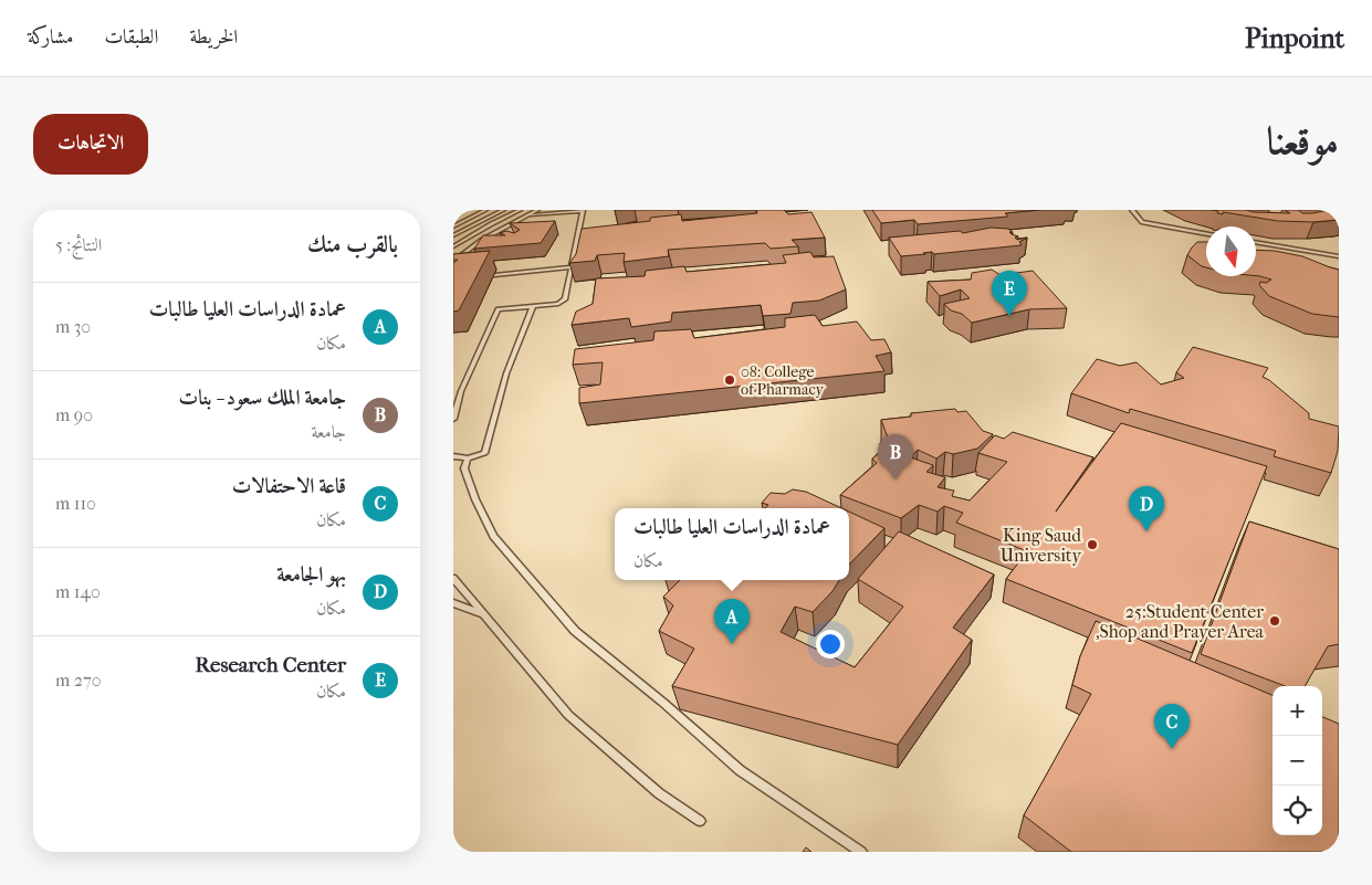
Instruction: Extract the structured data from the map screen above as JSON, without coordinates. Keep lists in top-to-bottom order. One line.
{"places":["08: College of Pharmacy","King Saud University","25:Student Center ,Shop and Prayer Area"],"north":"bottom","page":{"header":"Pinpoint","nav":["الخريطة","الطبقات","مشاركة"],"title":"موقعنا","buttons":"الاتجاهات","heading":["بالقرب منك","النتائج: 5"],"pins":["E","B","D","A","C"],"list":[{"mark":"A","name":"عمادة الدراسات العليا طالبات","note":"مكان","value":"30 m"},{"mark":"B","name":"جامعة الملك سعود - بنات","note":"جامعة","value":"90 m"},{"mark":"C","name":"قاعة الاحتفالات","note":"مكان","value":"110 m"},{"mark":"D","name":"بهو الجامعة","note":"مكان","value":"140 m"},{"mark":"E","name":"Research Center","note":"مكان","value":"270 m"}],"popup":["عمادة الدراسات العليا طالبات","مكان"],"map_buttons":["+","−"]}}
